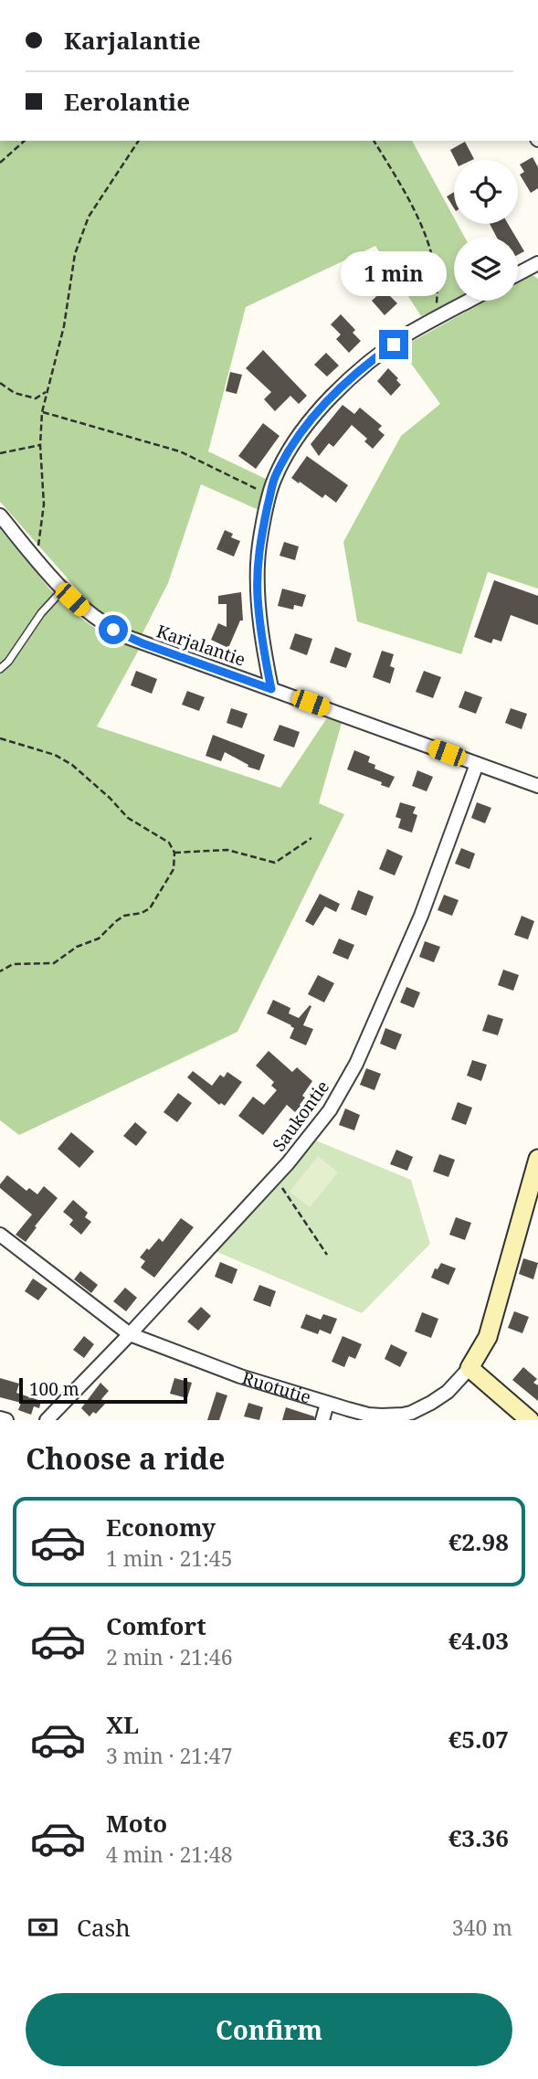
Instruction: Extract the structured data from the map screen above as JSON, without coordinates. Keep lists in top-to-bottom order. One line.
{"streets":{"street":["Karjalantie","Saukontie","Ruotutie"]},"crossings":[["Karjalantie","Saukontie"],["Saukontie","Ruotutie"]],"scale_bar":"100 m","page":{"banner":["Karjalantie","Eerolantie"],"bubble":"1 min","scale":"100 m","heading":"Choose a ride","list":[{"name":"Economy","note":"1 min · 21:45","value":"€2.98"},{"name":"Comfort","note":"2 min · 21:46","value":"€4.03"},{"name":"XL","note":"3 min · 21:47","value":"€5.07"},{"name":"Moto","note":"4 min · 21:48","value":"€3.36"}],"pay":["Cash","340 m"],"buttons":"Confirm"}}
